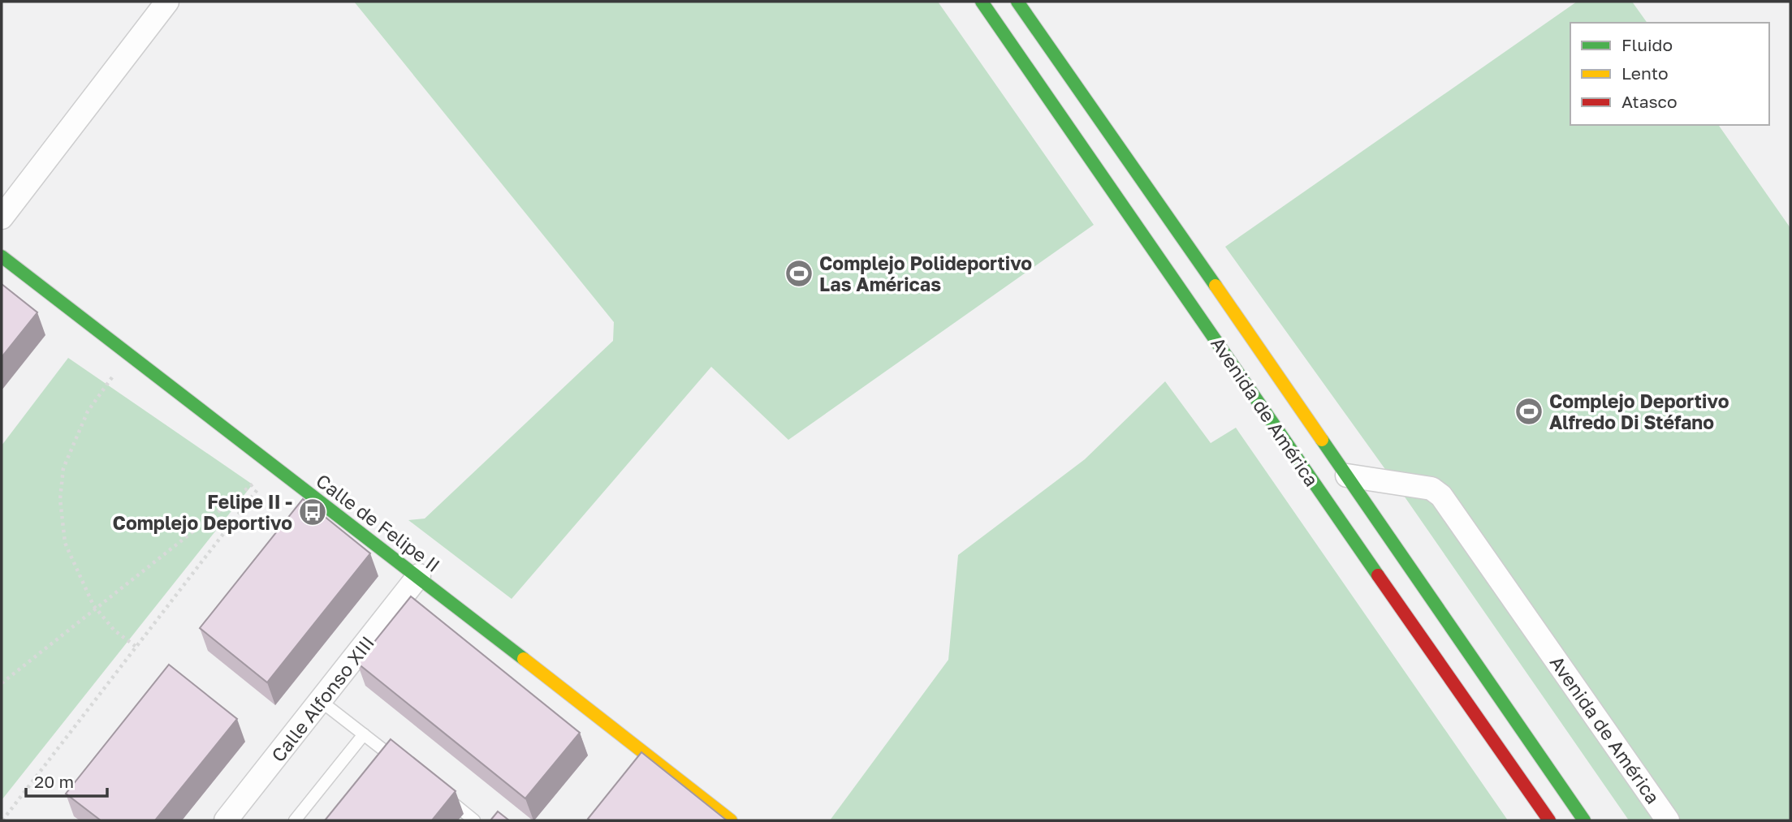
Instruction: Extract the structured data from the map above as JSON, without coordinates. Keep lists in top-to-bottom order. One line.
{"streets":{"main road":["Avenida de América","Calle de Felipe II"],"street":["Calle Alfonso XIII"]},"crossings":[["Calle de Felipe II","Calle Alfonso XIII"]],"places":{"sports":["Complejo Polideportivo Las Américas","Complejo Deportivo Alfredo Di Stéfano"],"bus stop":["Felipe II - Complejo Deportivo"]},"legend":["Fluido","Lento","Atasco"],"scale_bar":"20 m"}
